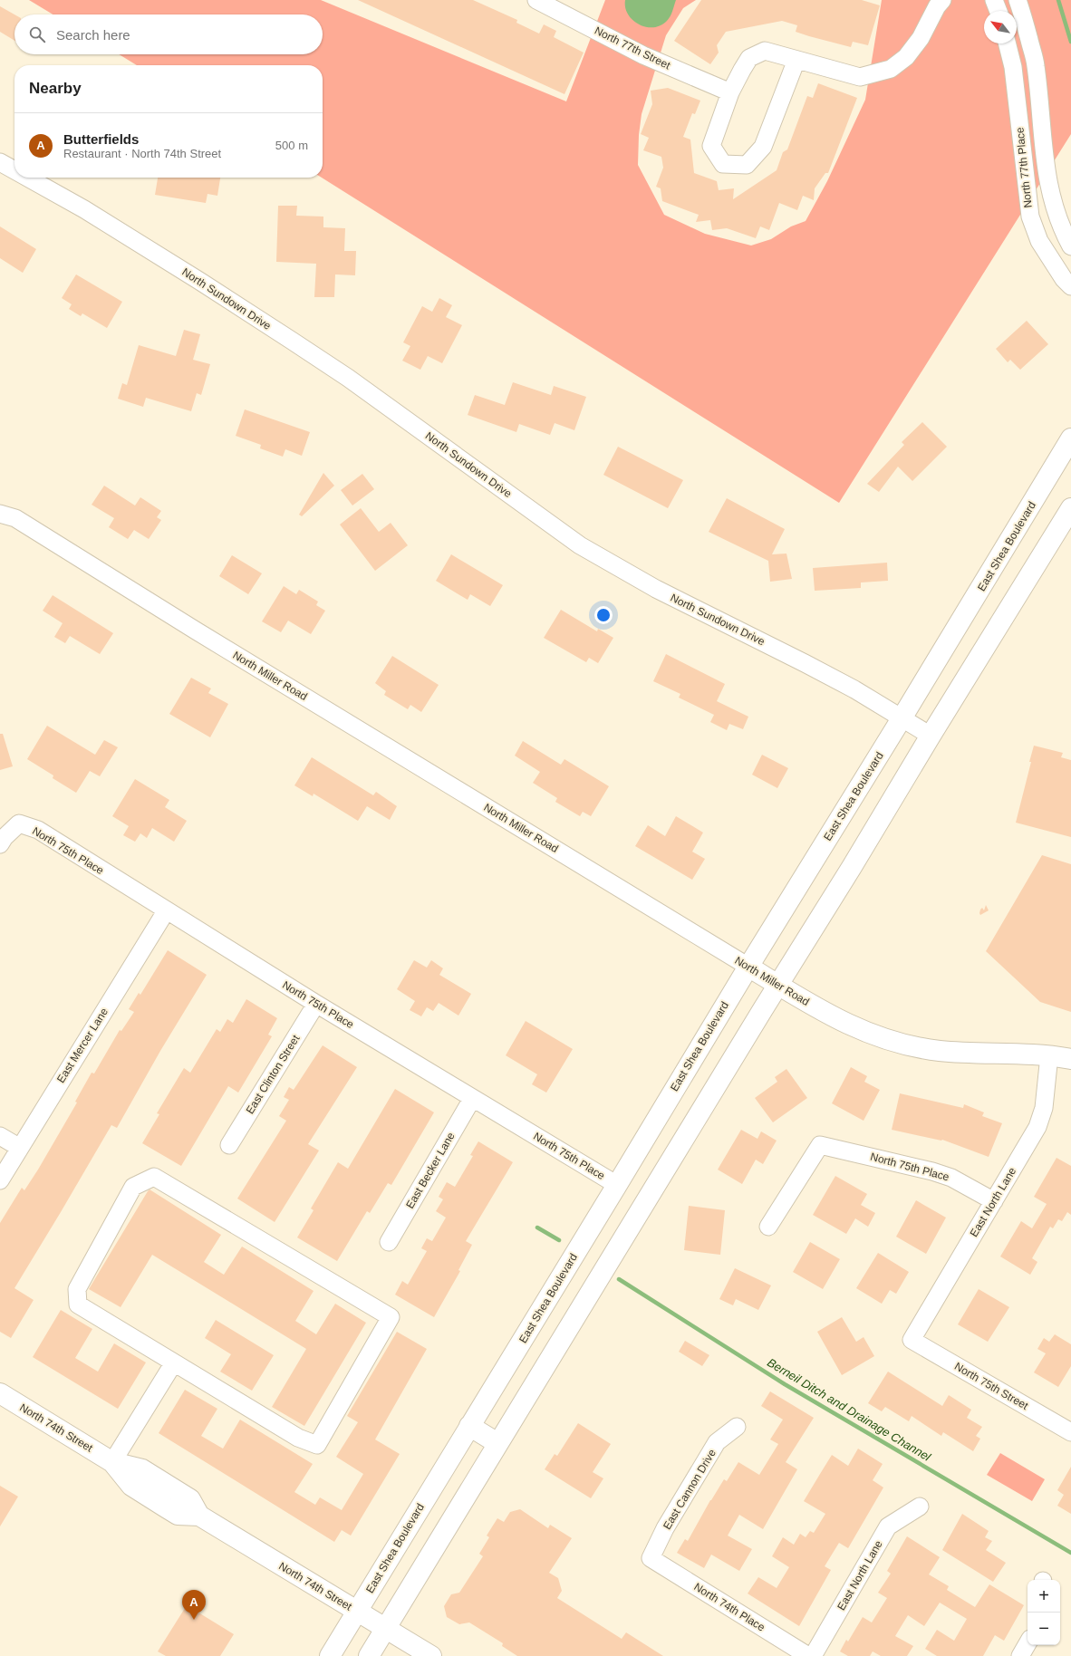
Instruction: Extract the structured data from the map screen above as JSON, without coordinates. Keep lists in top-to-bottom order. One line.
{"streets":{"main road":["East Shea Boulevard","North Miller Road","North 74th Street"],"street":["North 77th Street","North 77th Place","North Sundown Drive","North 75th Place","East Mercer Lane","East Clinton Street","East Becker Lane","East North Lane","North 75th Street","East Cannon Drive","North 74th Place"]},"crossings":[["North Sundown Drive","East Shea Boulevard"],["East Shea Boulevard","North Miller Road"],["East Shea Boulevard","North 75th Place"],["East Shea Boulevard","North 74th Street"],["North Miller Road","East North Lane"],["North 75th Place","East Mercer Lane"],["North 75th Place","East Clinton Street"],["North 75th Place","East Becker Lane"],["North 75th Place","East North Lane"],["East North Lane","North 75th Street"],["East Cannon Drive","North 74th Place"]],"water":["Berneil Ditch and Drainage Channel"],"north":"top left","page":{"search":"Search here","heading":"Nearby","list":[{"mark":"A","name":"Butterfields","note":"Restaurant · North 74th Street","value":"500 m"}],"map_buttons":["+","−"],"pins":"A"}}
